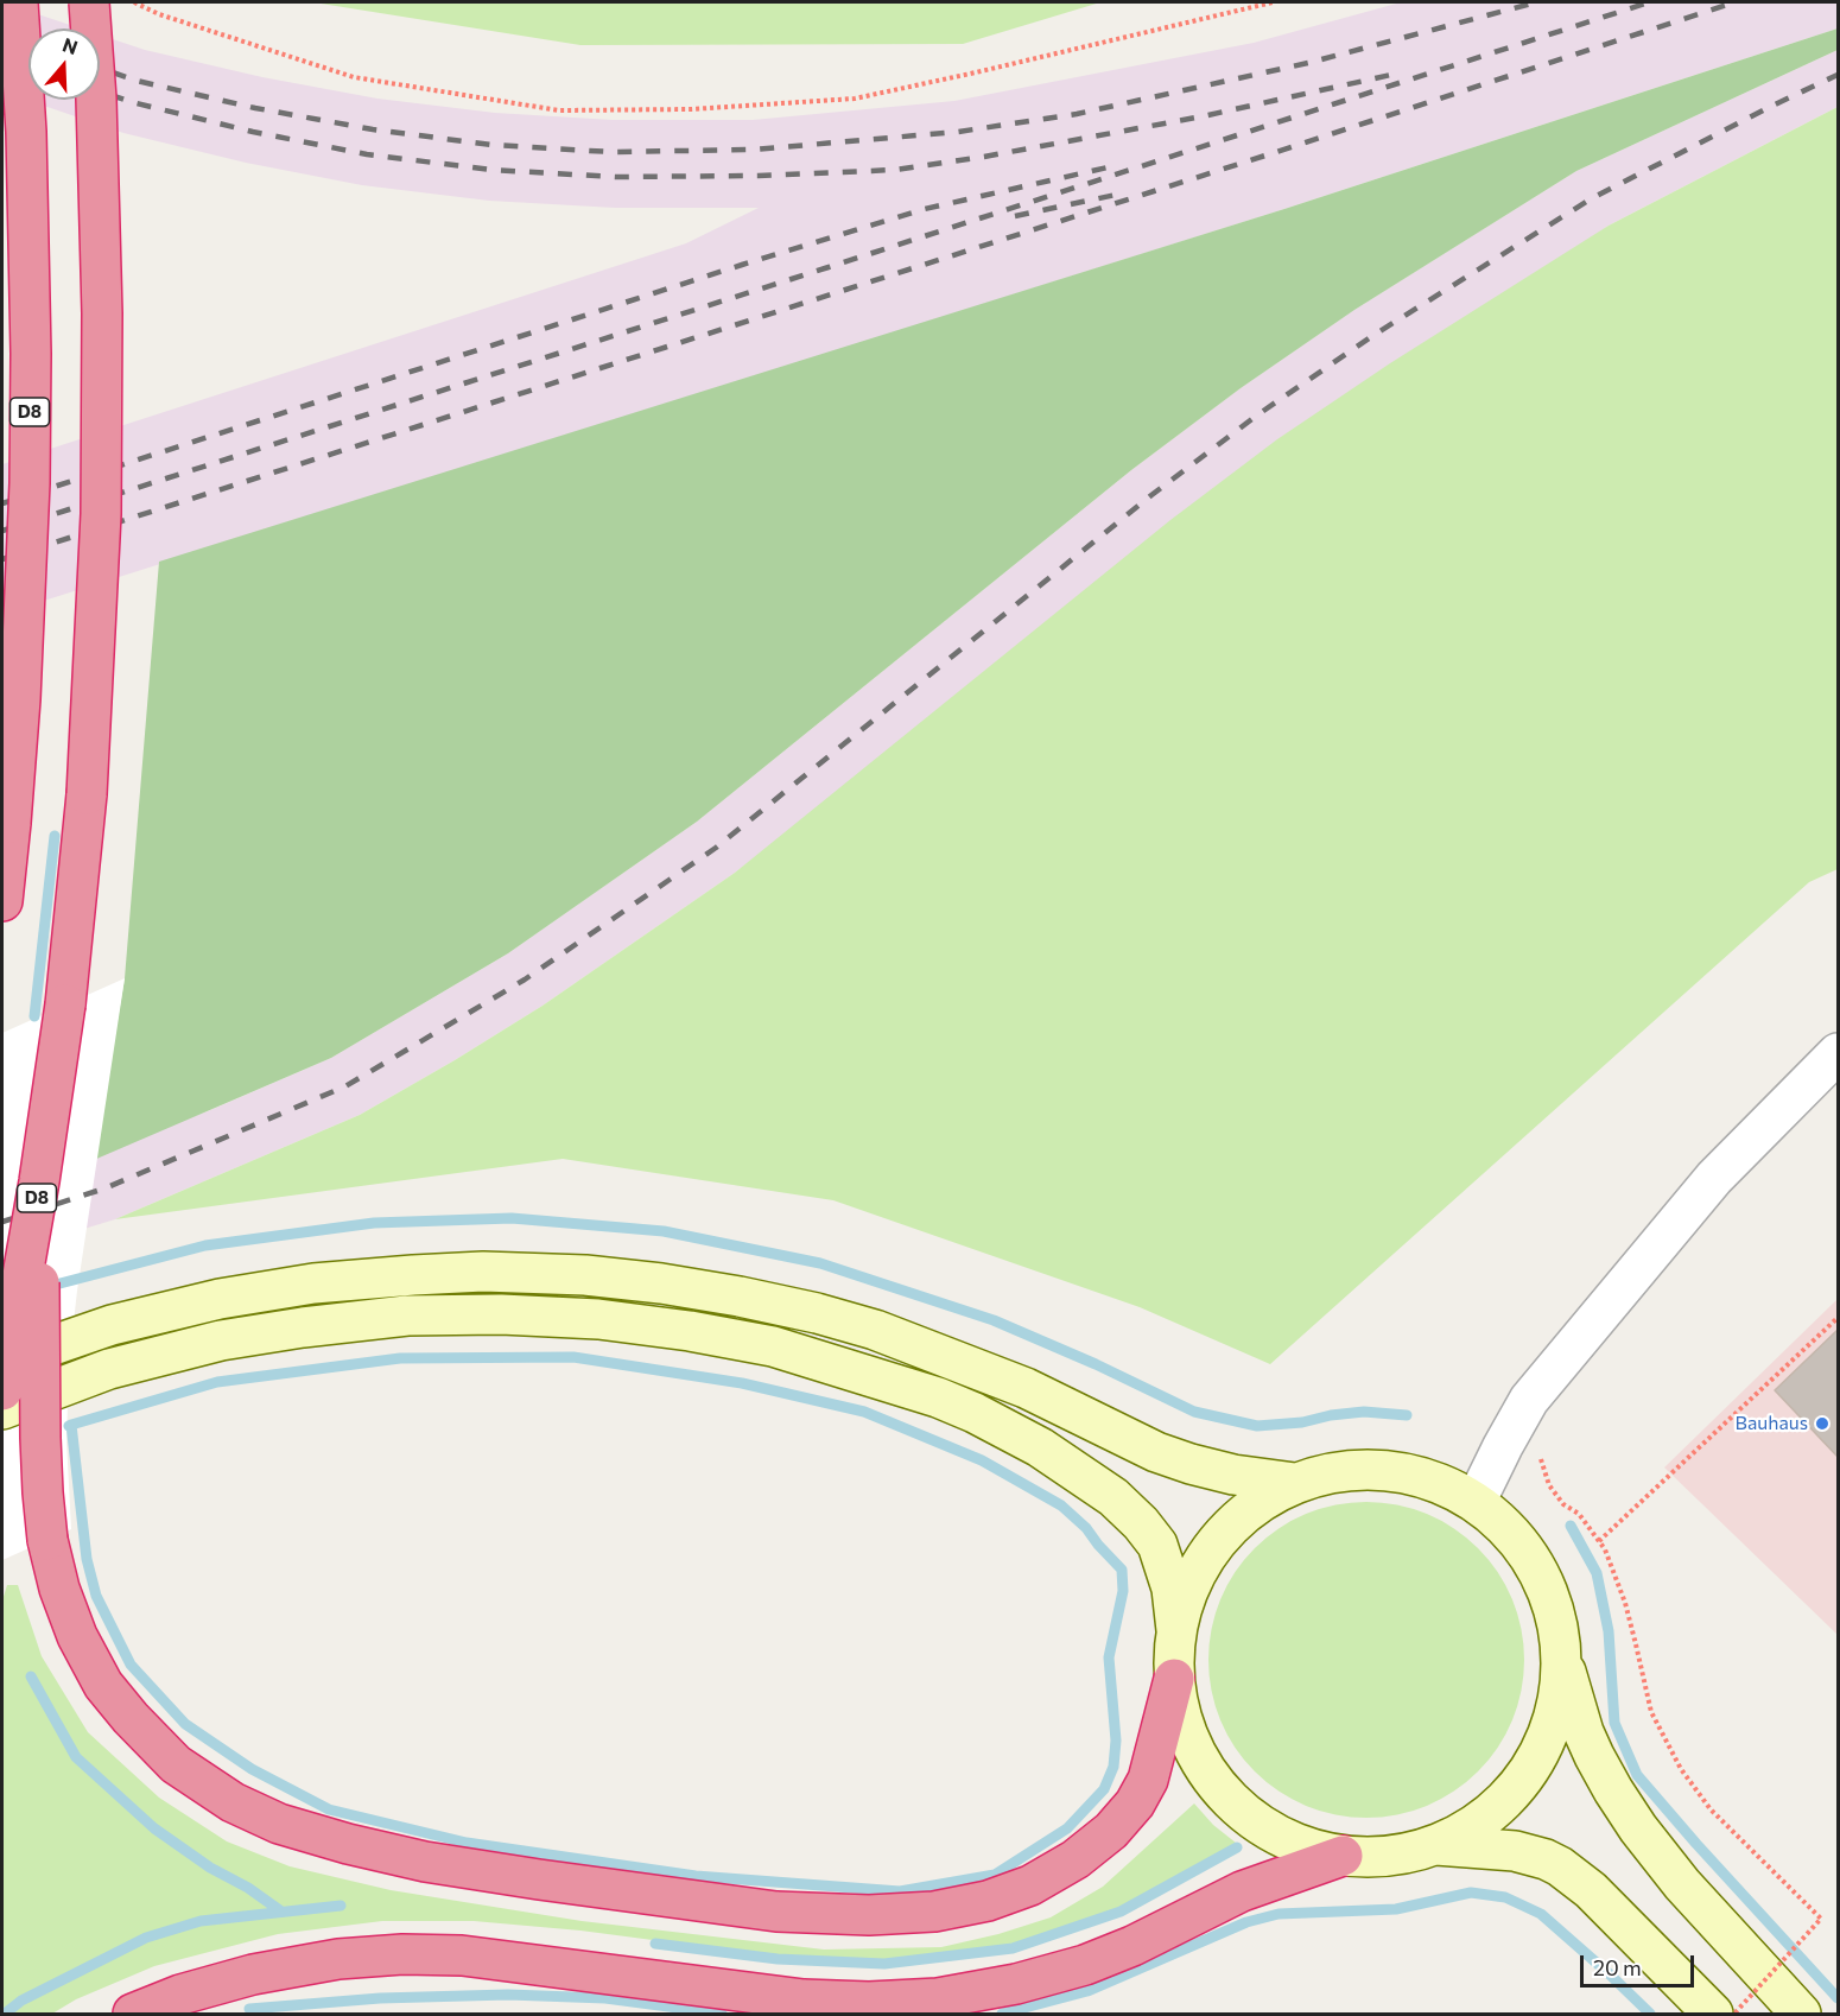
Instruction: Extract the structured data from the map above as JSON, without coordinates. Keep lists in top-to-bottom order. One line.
{"streets":{"highway":["D8"]},"places":["Bauhaus"],"scale_bar":"20 m","north":"top"}
